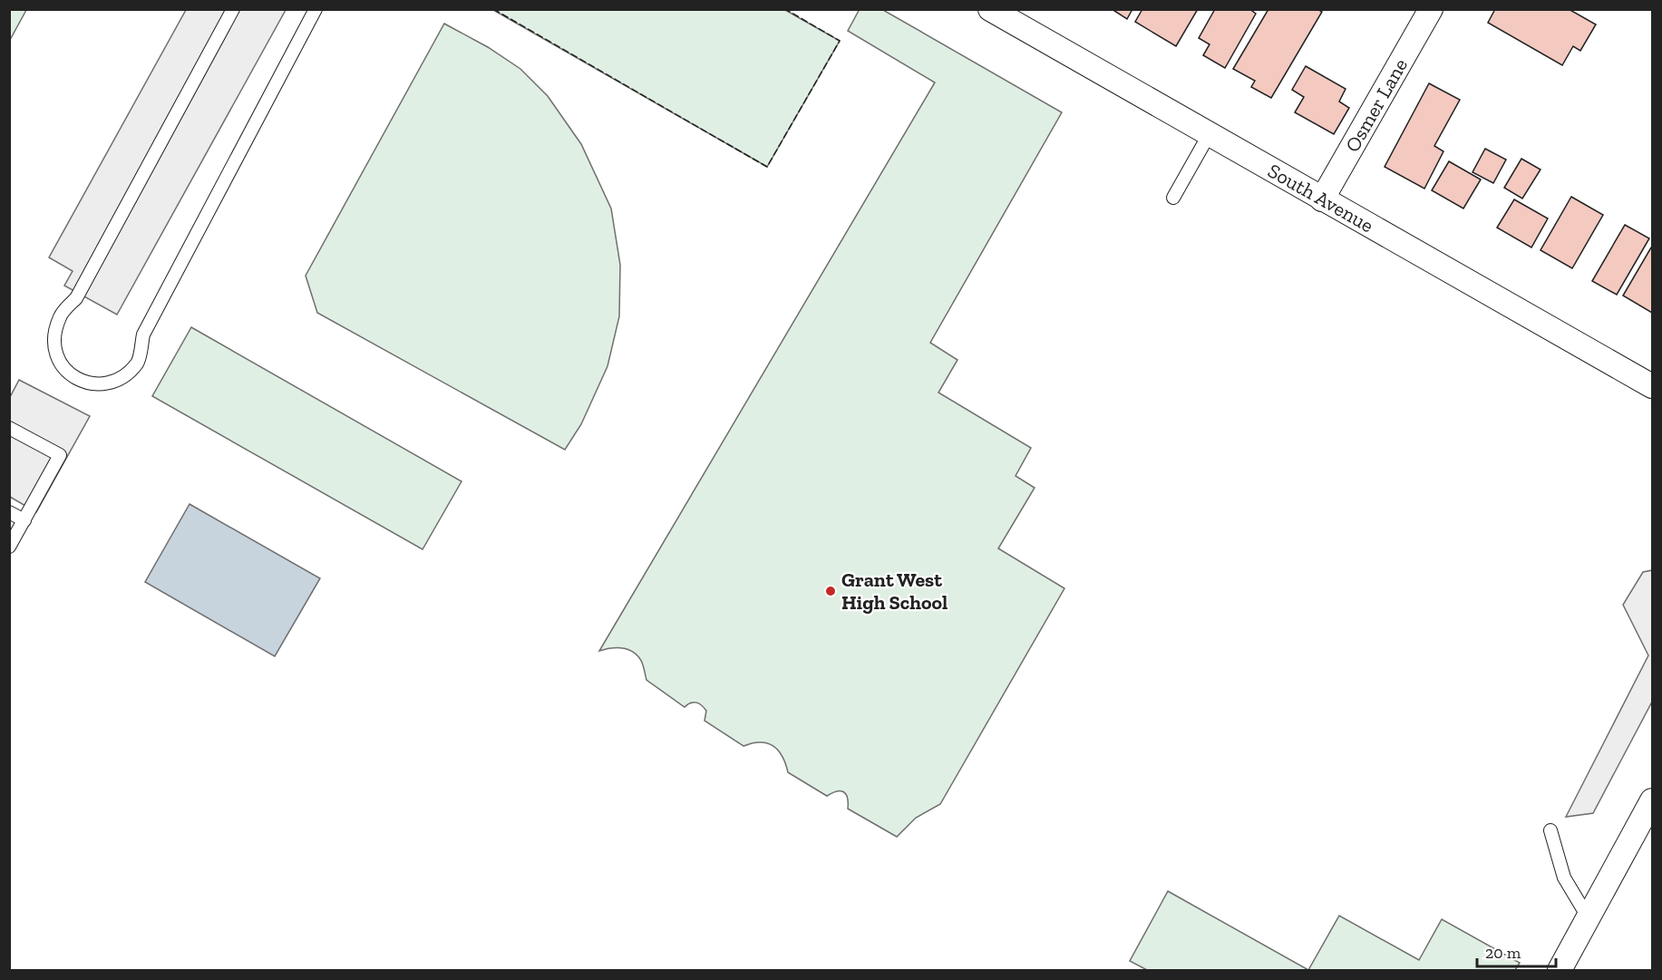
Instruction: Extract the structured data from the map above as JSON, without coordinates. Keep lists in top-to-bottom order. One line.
{"streets":{"street":["Osmer Lane","South Avenue"]},"crossings":[["Osmer Lane","South Avenue"]],"places":["Grant West High School"],"scale_bar":"20 m"}
